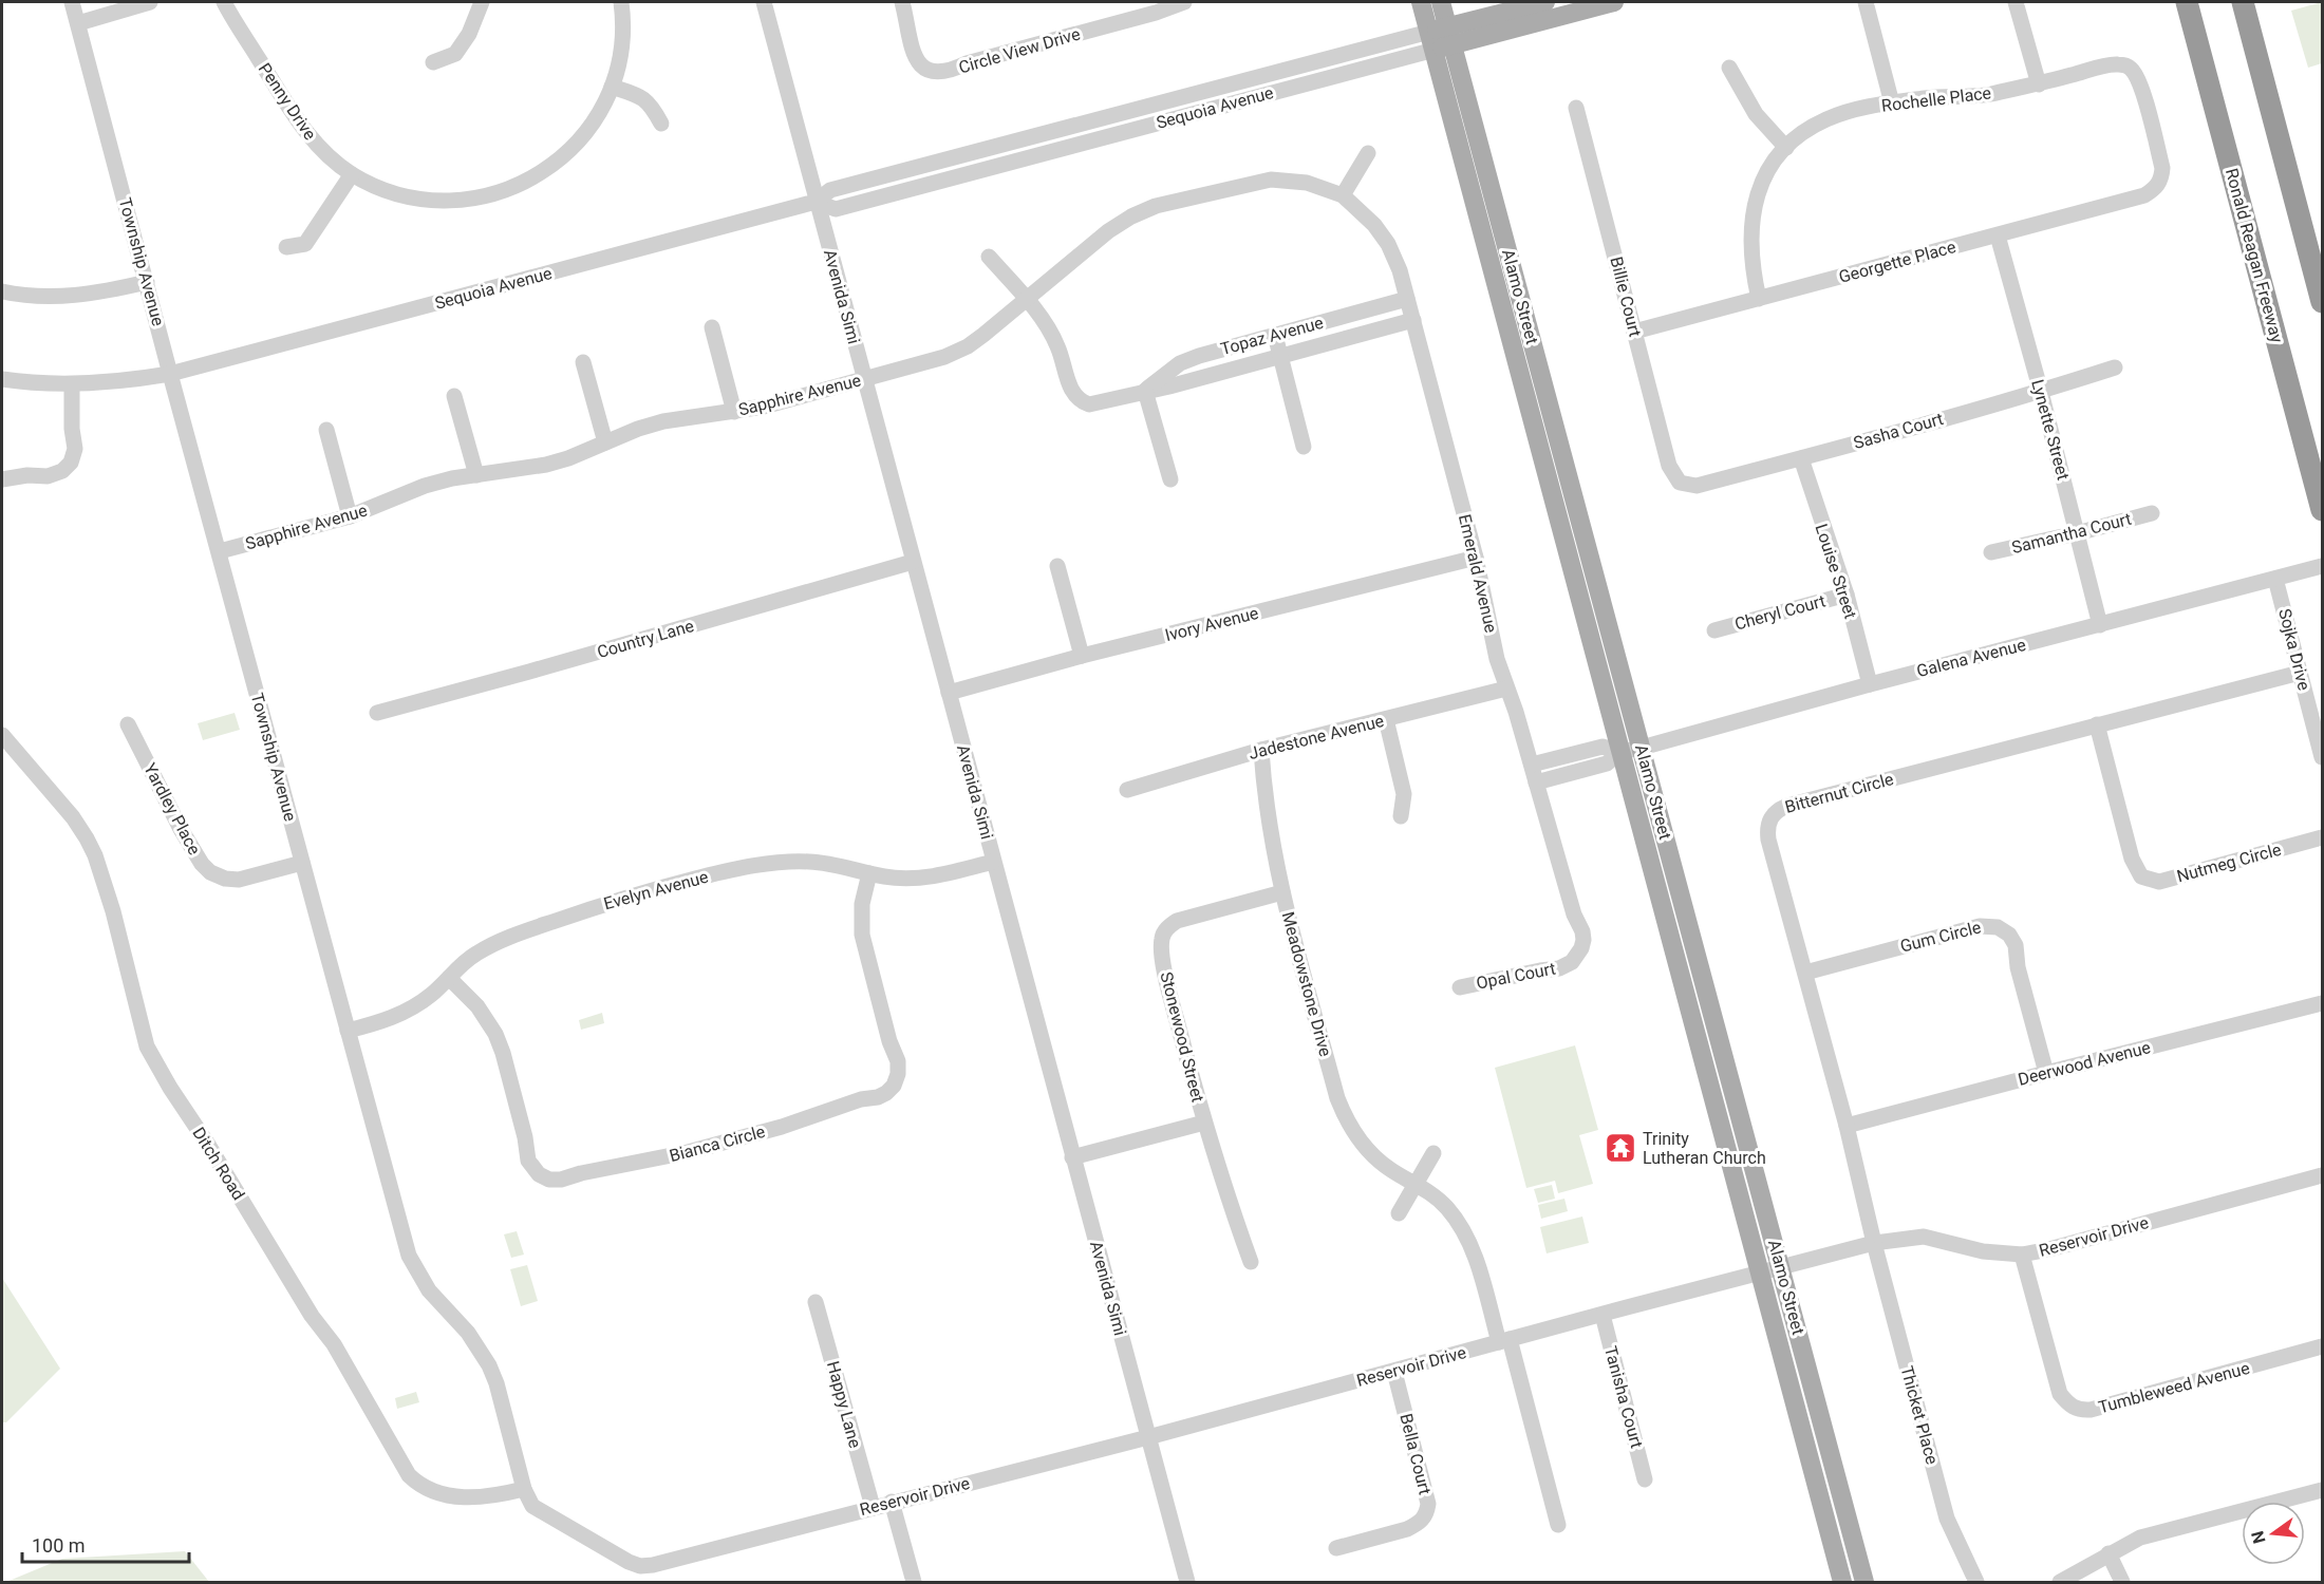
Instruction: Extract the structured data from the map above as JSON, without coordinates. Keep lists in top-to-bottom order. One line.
{"streets":{"highway":["Ronald Reagan Freeway"],"main road":["Sequoia Avenue","Alamo Street"],"street":["Circle View Drive","Rochelle Place","Penny Drive","Township Avenue","Georgette Place","Avenida Simi","Billie Court","Topaz Avenue","Sapphire Avenue","Lynette Street","Sasha Court","Samantha Court","Louise Street","Emerald Avenue","Cheryl Court","Ivory Avenue","Country Lane","Sojka Drive","Galena Avenue","Jadestone Avenue","Bitternut Circle","Yardley Place","Nutmeg Circle","Evelyn Avenue","Gum Circle","Opal Court","Meadowstone Drive","Stonewood Street","Deerwood Avenue","Bianca Circle","Ditch Road","Reservoir Drive","Tumbleweed Avenue","Tanisha Court","Happy Lane","Thicket Place","Bella Court"]},"crossings":[["Rochelle Place","Georgette Place"],["Sequoia Avenue","Township Avenue"],["Sequoia Avenue","Avenida Simi"],["Sequoia Avenue","Alamo Street"],["Township Avenue","Sapphire Avenue"],["Township Avenue","Yardley Place"],["Township Avenue","Evelyn Avenue"],["Township Avenue","Ditch Road"],["Township Avenue","Reservoir Drive"],["Georgette Place","Billie Court"],["Georgette Place","Lynette Street"],["Avenida Simi","Sapphire Avenue"],["Avenida Simi","Ivory Avenue"],["Avenida Simi","Country Lane"],["Avenida Simi","Evelyn Avenue"],["Avenida Simi","Reservoir Drive"],["Alamo Street","Galena Avenue"],["Alamo Street","Reservoir Drive"],["Billie Court","Sasha Court"],["Topaz Avenue","Sapphire Avenue"],["Topaz Avenue","Emerald Avenue"],["Sapphire Avenue","Emerald Avenue"],["Lynette Street","Sasha Court"],["Lynette Street","Samantha Court"],["Lynette Street","Galena Avenue"],["Sasha Court","Louise Street"],["Louise Street","Cheryl Court"],["Louise Street","Galena Avenue"],["Emerald Avenue","Ivory Avenue"],["Emerald Avenue","Galena Avenue"],["Emerald Avenue","Jadestone Avenue"],["Emerald Avenue","Opal Court"],["Sojka Drive","Galena Avenue"],["Sojka Drive","Bitternut Circle"],["Jadestone Avenue","Meadowstone Drive"],["Bitternut Circle","Nutmeg Circle"],["Bitternut Circle","Gum Circle"],["Bitternut Circle","Deerwood Avenue"],["Bitternut Circle","Reservoir Drive"],["Bitternut Circle","Thicket Place"],["Evelyn Avenue","Bianca Circle"],["Gum Circle","Deerwood Avenue"],["Meadowstone Drive","Stonewood Street"],["Meadowstone Drive","Reservoir Drive"],["Ditch Road","Reservoir Drive"],["Reservoir Drive","Tumbleweed Avenue"],["Reservoir Drive","Tanisha Court"],["Reservoir Drive","Happy Lane"],["Reservoir Drive","Thicket Place"],["Reservoir Drive","Bella Court"]],"places":{"temple":["Trinity Lutheran Church"]},"scale_bar":"100 m","north":"left"}
